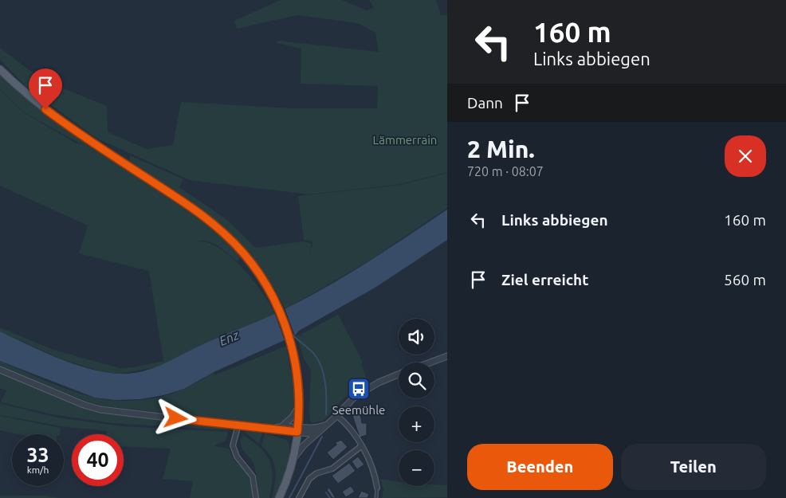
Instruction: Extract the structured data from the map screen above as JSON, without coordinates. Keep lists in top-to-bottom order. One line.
{"water":["Enz"],"parks":["Lämmerrain"],"places":{"bus stop":["Seemühle"]},"page":{"turn":["160 m","Links abbiegen"],"then":"Dann","heading":["2 Min.","720 m · 08:07"],"list":[{"name":"Links abbiegen","value":"160 m"},{"name":"Ziel erreicht","value":"560 m"}],"map_buttons":["+","−"],"speed":"33 km/h","limit":"40","buttons":["Beenden","Teilen"]}}
